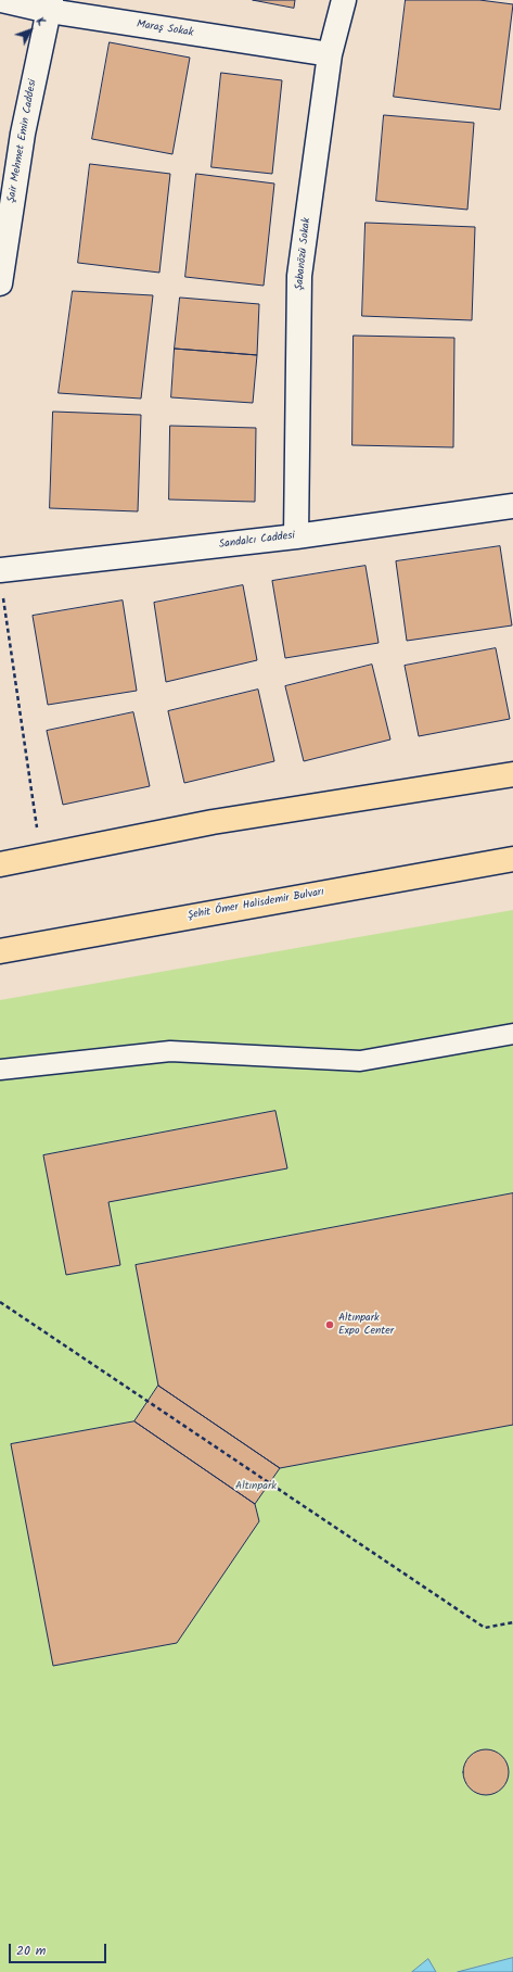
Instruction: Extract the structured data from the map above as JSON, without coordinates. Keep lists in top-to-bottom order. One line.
{"streets":{"highway":["Şehit Ömer Halisdemir Bulvarı"],"street":["Maraş Sokak","Şair Mehmet Emin Caddesi","Şabanözü Sokak","Sandalcı Caddesi"]},"crossings":[["Maraş Sokak","Şair Mehmet Emin Caddesi"],["Maraş Sokak","Şabanözü Sokak"],["Şabanözü Sokak","Sandalcı Caddesi"]],"parks":["Altınpark"],"places":["Altınpark Expo Center"],"scale_bar":"20 m","north":"top right"}
